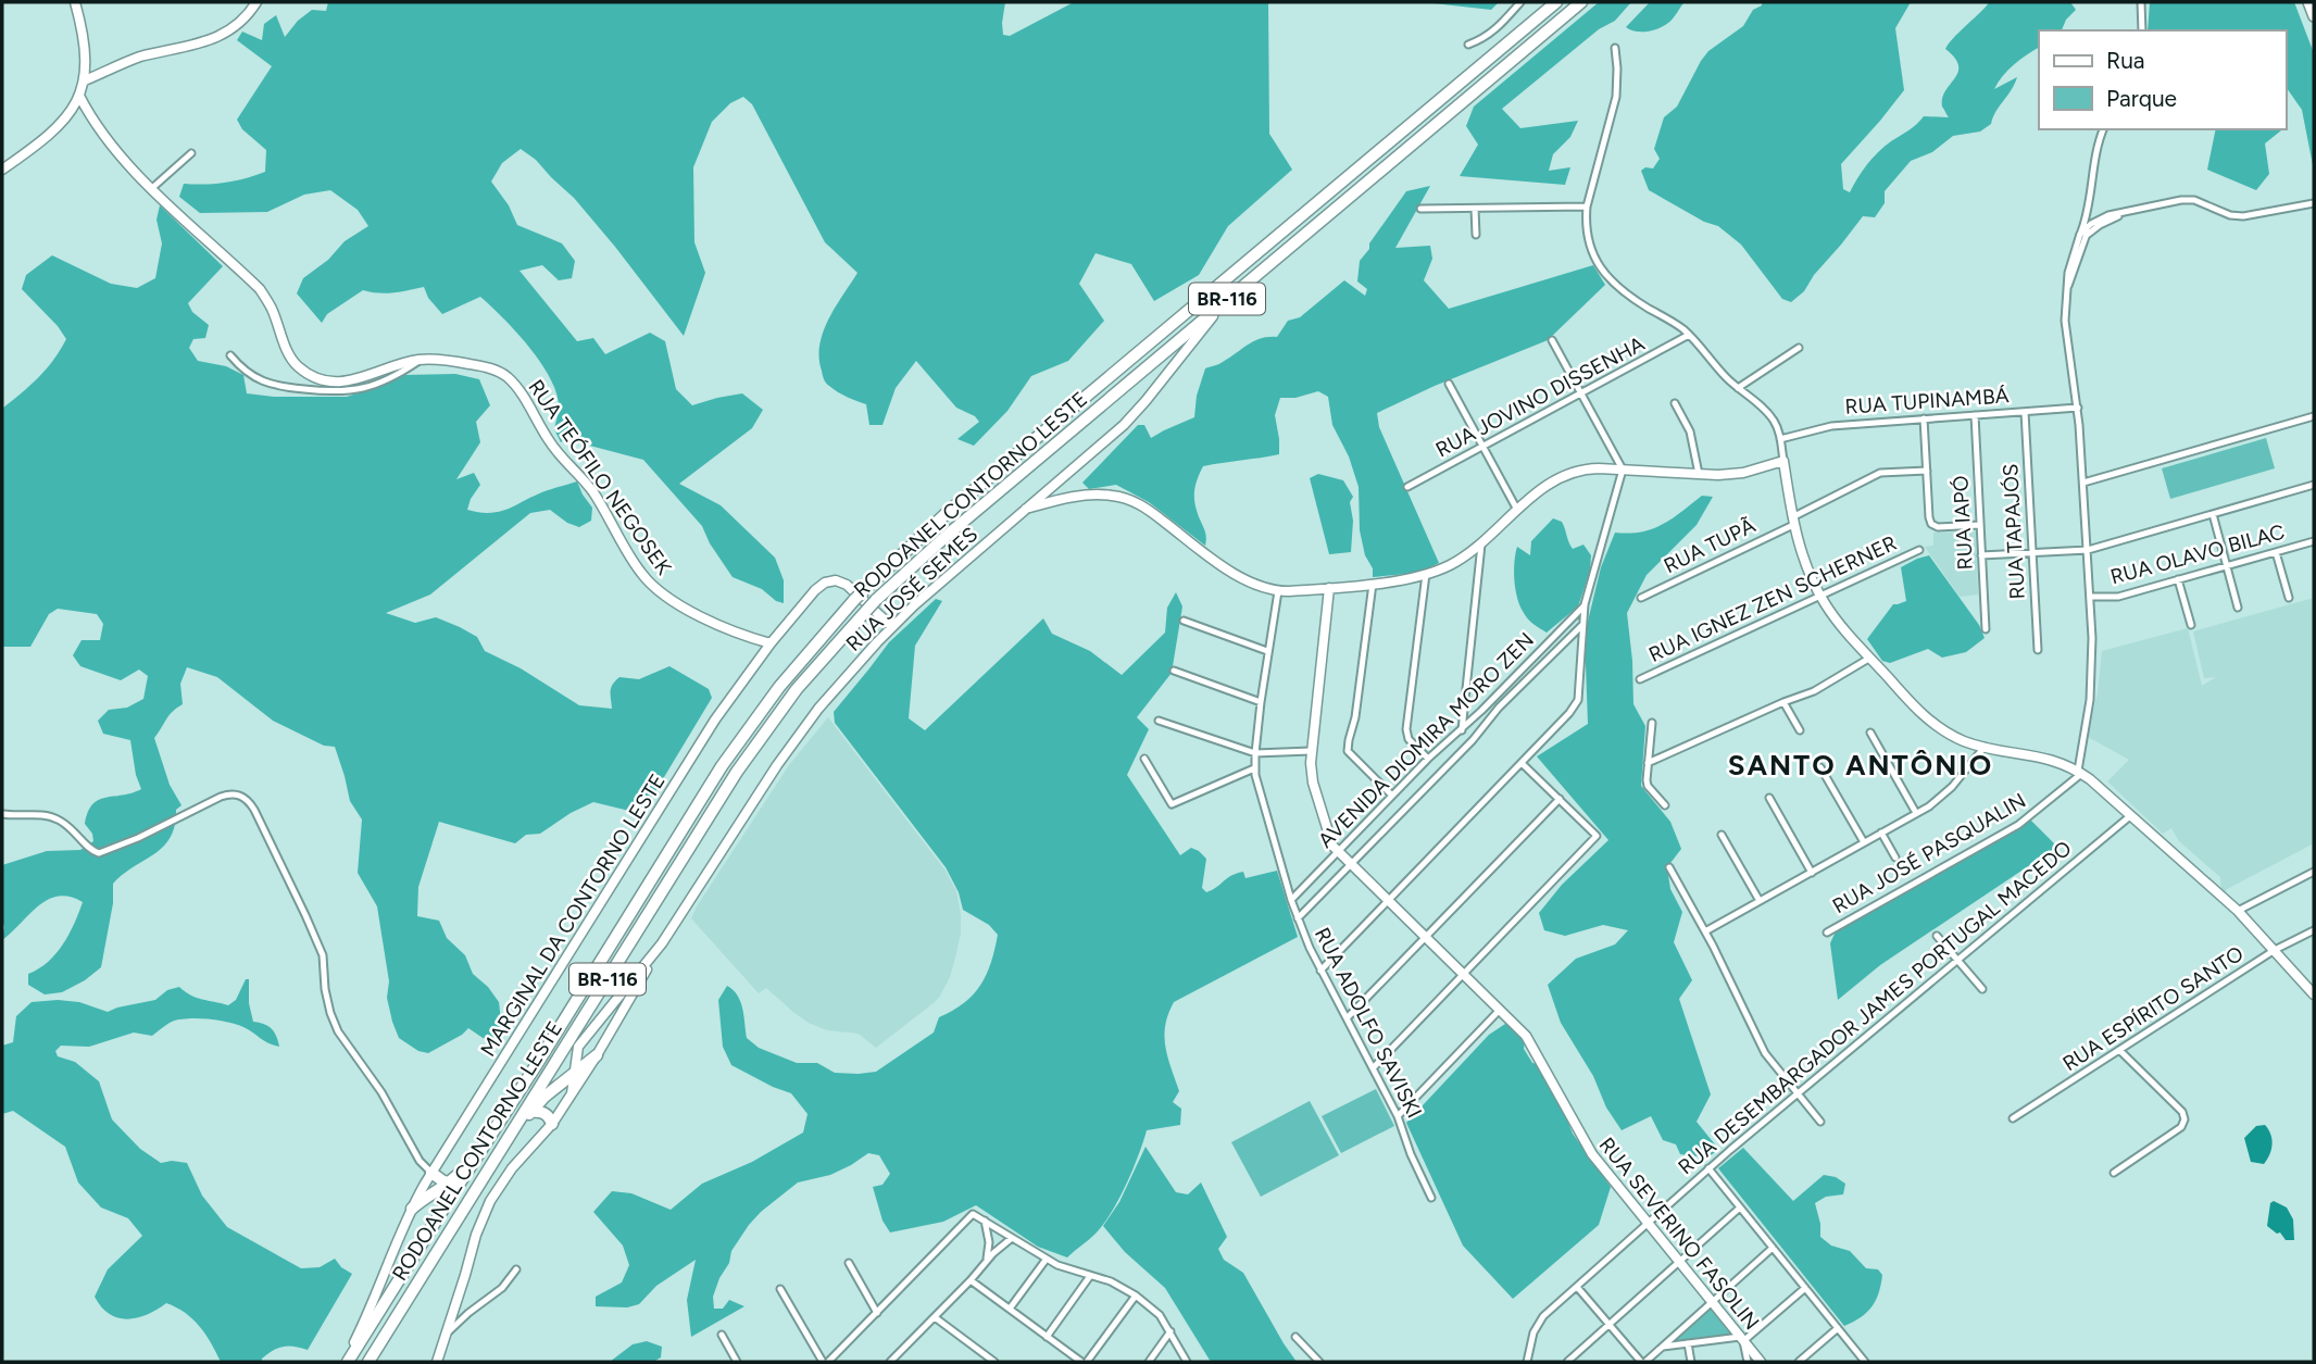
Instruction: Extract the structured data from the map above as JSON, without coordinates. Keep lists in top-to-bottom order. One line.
{"streets":{"highway":["BR-116","RODOANEL CONTORNO LESTE"],"street":["RUA JOVINO DISSENHA","RUA TUPINAMBÁ","RUA TEÓFILO NEGOSEK","RUA IAPÓ","RUA TAPAJÓS","RUA TUPÃ","RUA OLAVO BILAC","RUA JOSÉ SEMES","RUA IGNEZ ZEN SCHERNER","AVENIDA DIOMIRA MORO ZEN","RUA JOSÉ PASQUALIN","MARGINAL DA CONTORNO LESTE","RUA DESEMBARGADOR JAMES PORTUGAL MACEDO","RUA ESPÍRITO SANTO","RUA ADOLFO SAVISKI","RUA SEVERINO FASOLIN"]},"crossings":[["RUA TUPINAMBÁ","RUA IAPÓ"],["RUA TUPINAMBÁ","RUA TAPAJÓS"],["RUA TEÓFILO NEGOSEK","MARGINAL DA CONTORNO LESTE"],["RODOANEL CONTORNO LESTE","RUA JOSÉ SEMES"],["RODOANEL CONTORNO LESTE","MARGINAL DA CONTORNO LESTE"],["RUA JOSÉ SEMES","MARGINAL DA CONTORNO LESTE"],["AVENIDA DIOMIRA MORO ZEN","RUA ADOLFO SAVISKI"],["AVENIDA DIOMIRA MORO ZEN","RUA SEVERINO FASOLIN"],["RUA DESEMBARGADOR JAMES PORTUGAL MACEDO","RUA SEVERINO FASOLIN"]],"districts":["SANTO ANTÔNIO"],"legend":["Rua","Parque"]}
